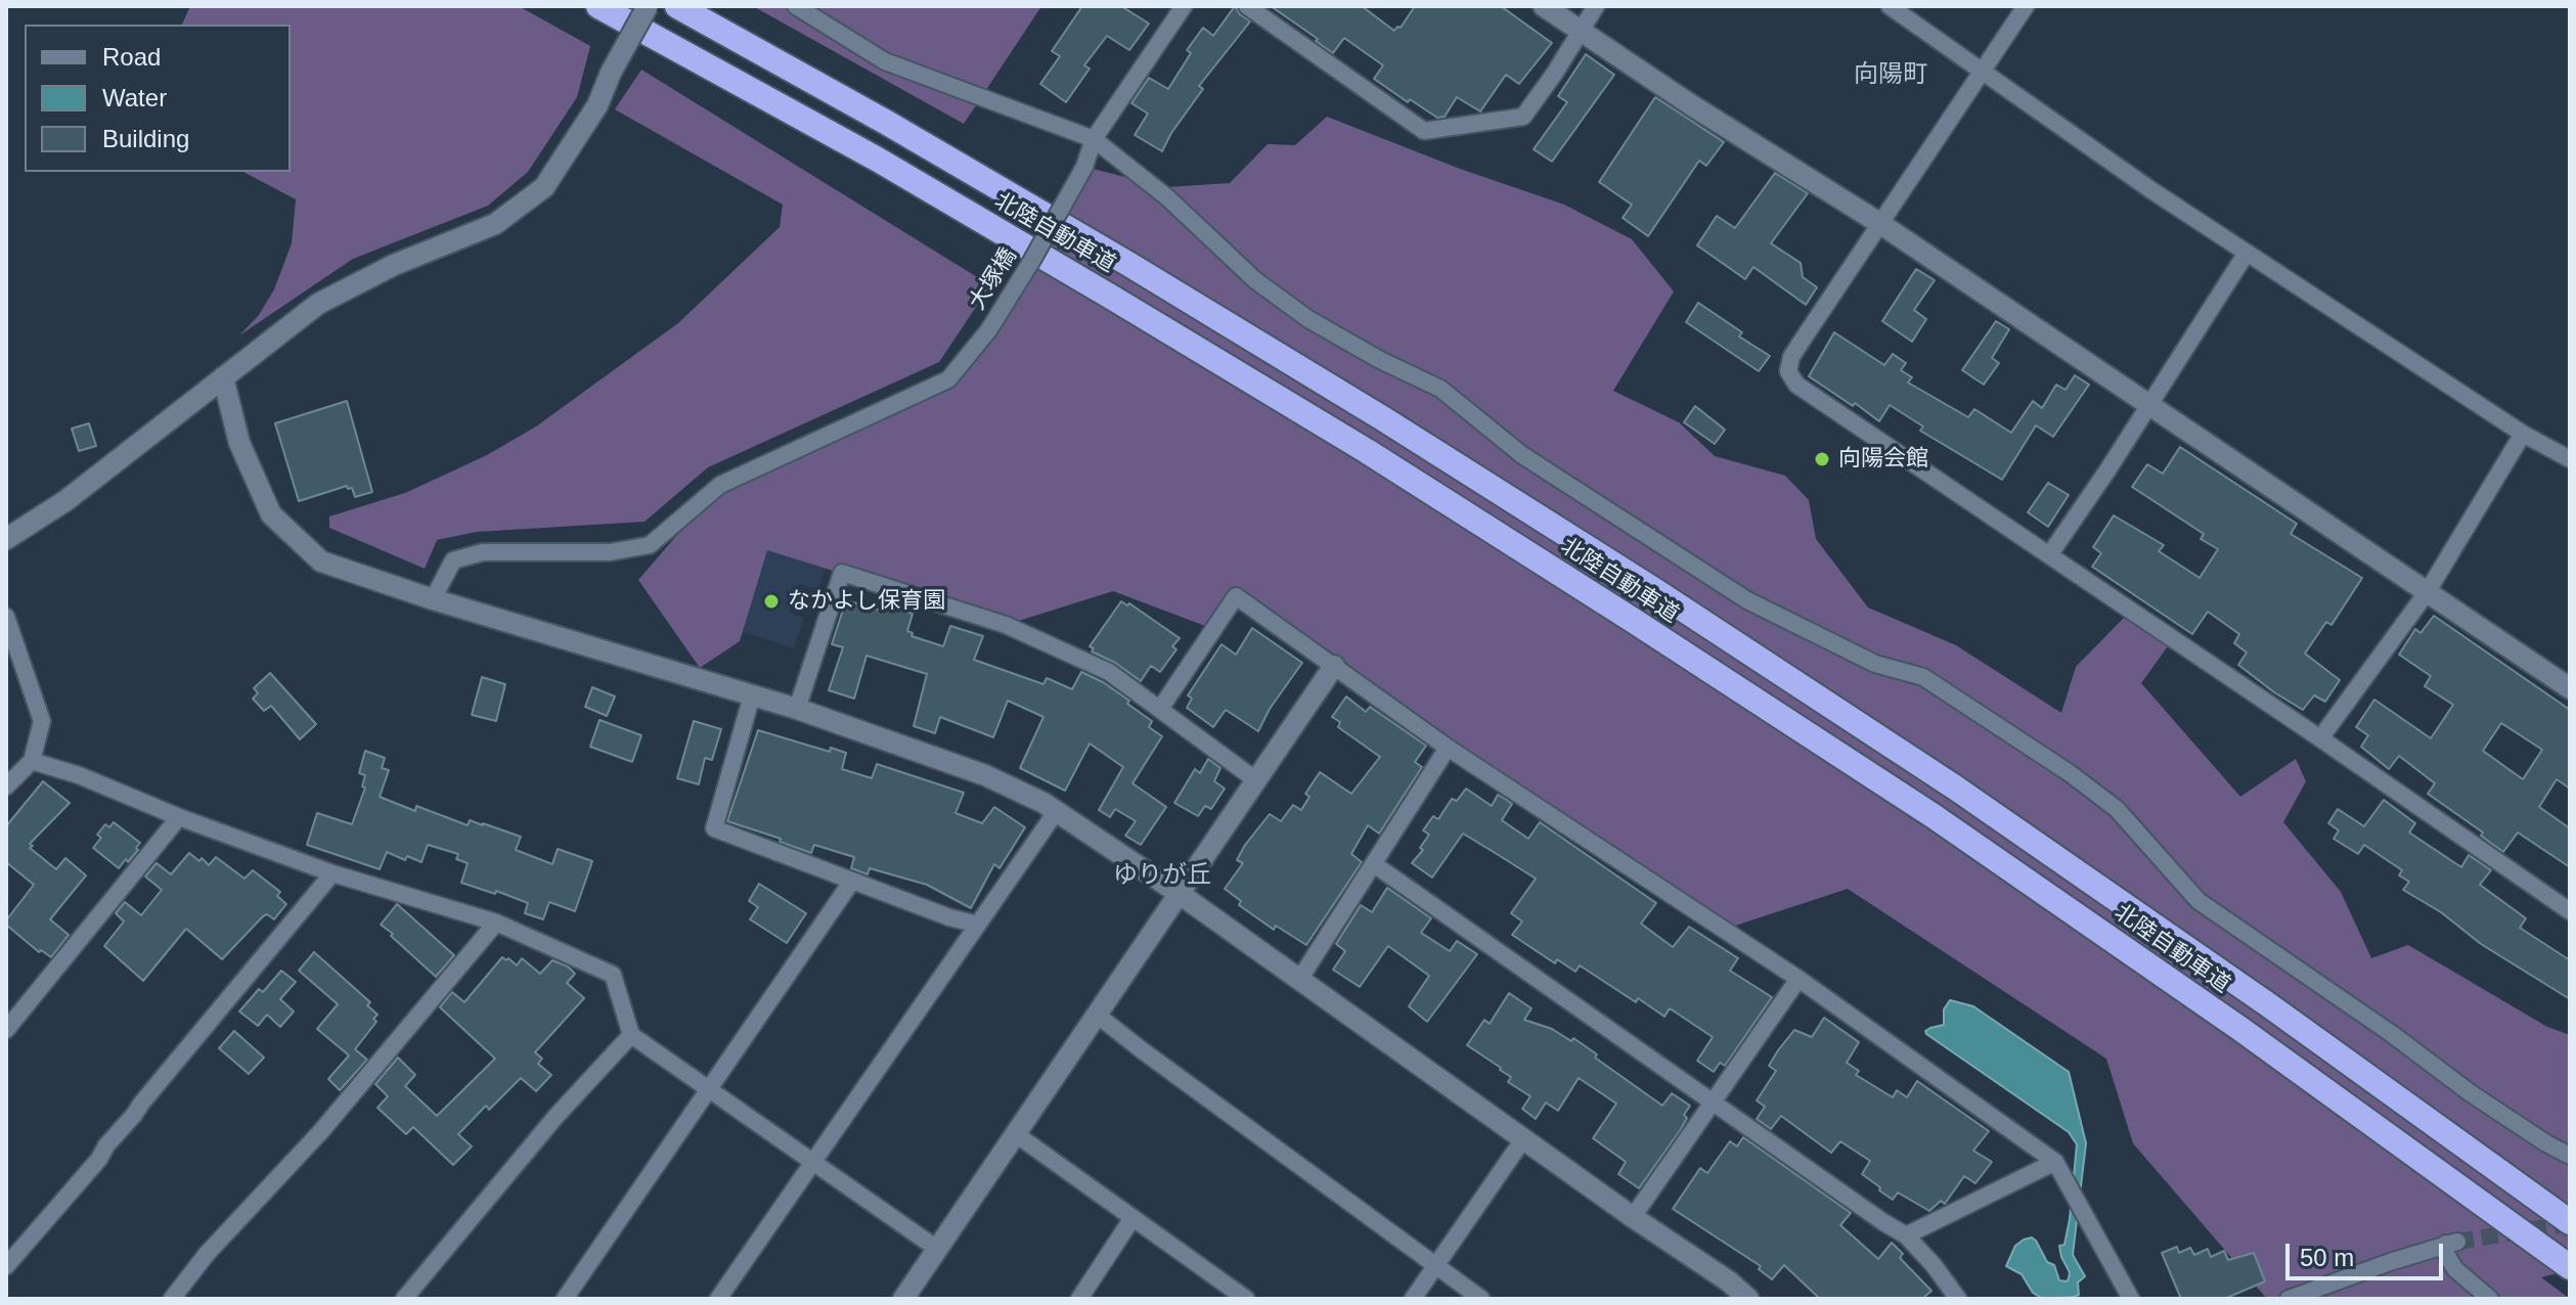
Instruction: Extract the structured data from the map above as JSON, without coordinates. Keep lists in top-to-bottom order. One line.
{"streets":{"highway":["北陸自動車道"],"street":["大塚橋"]},"districts":["向陽町","ゆりが丘"],"places":["向陽会館","なかよし保育園"],"legend":["Road","Water","Building"],"scale_bar":"50 m"}
